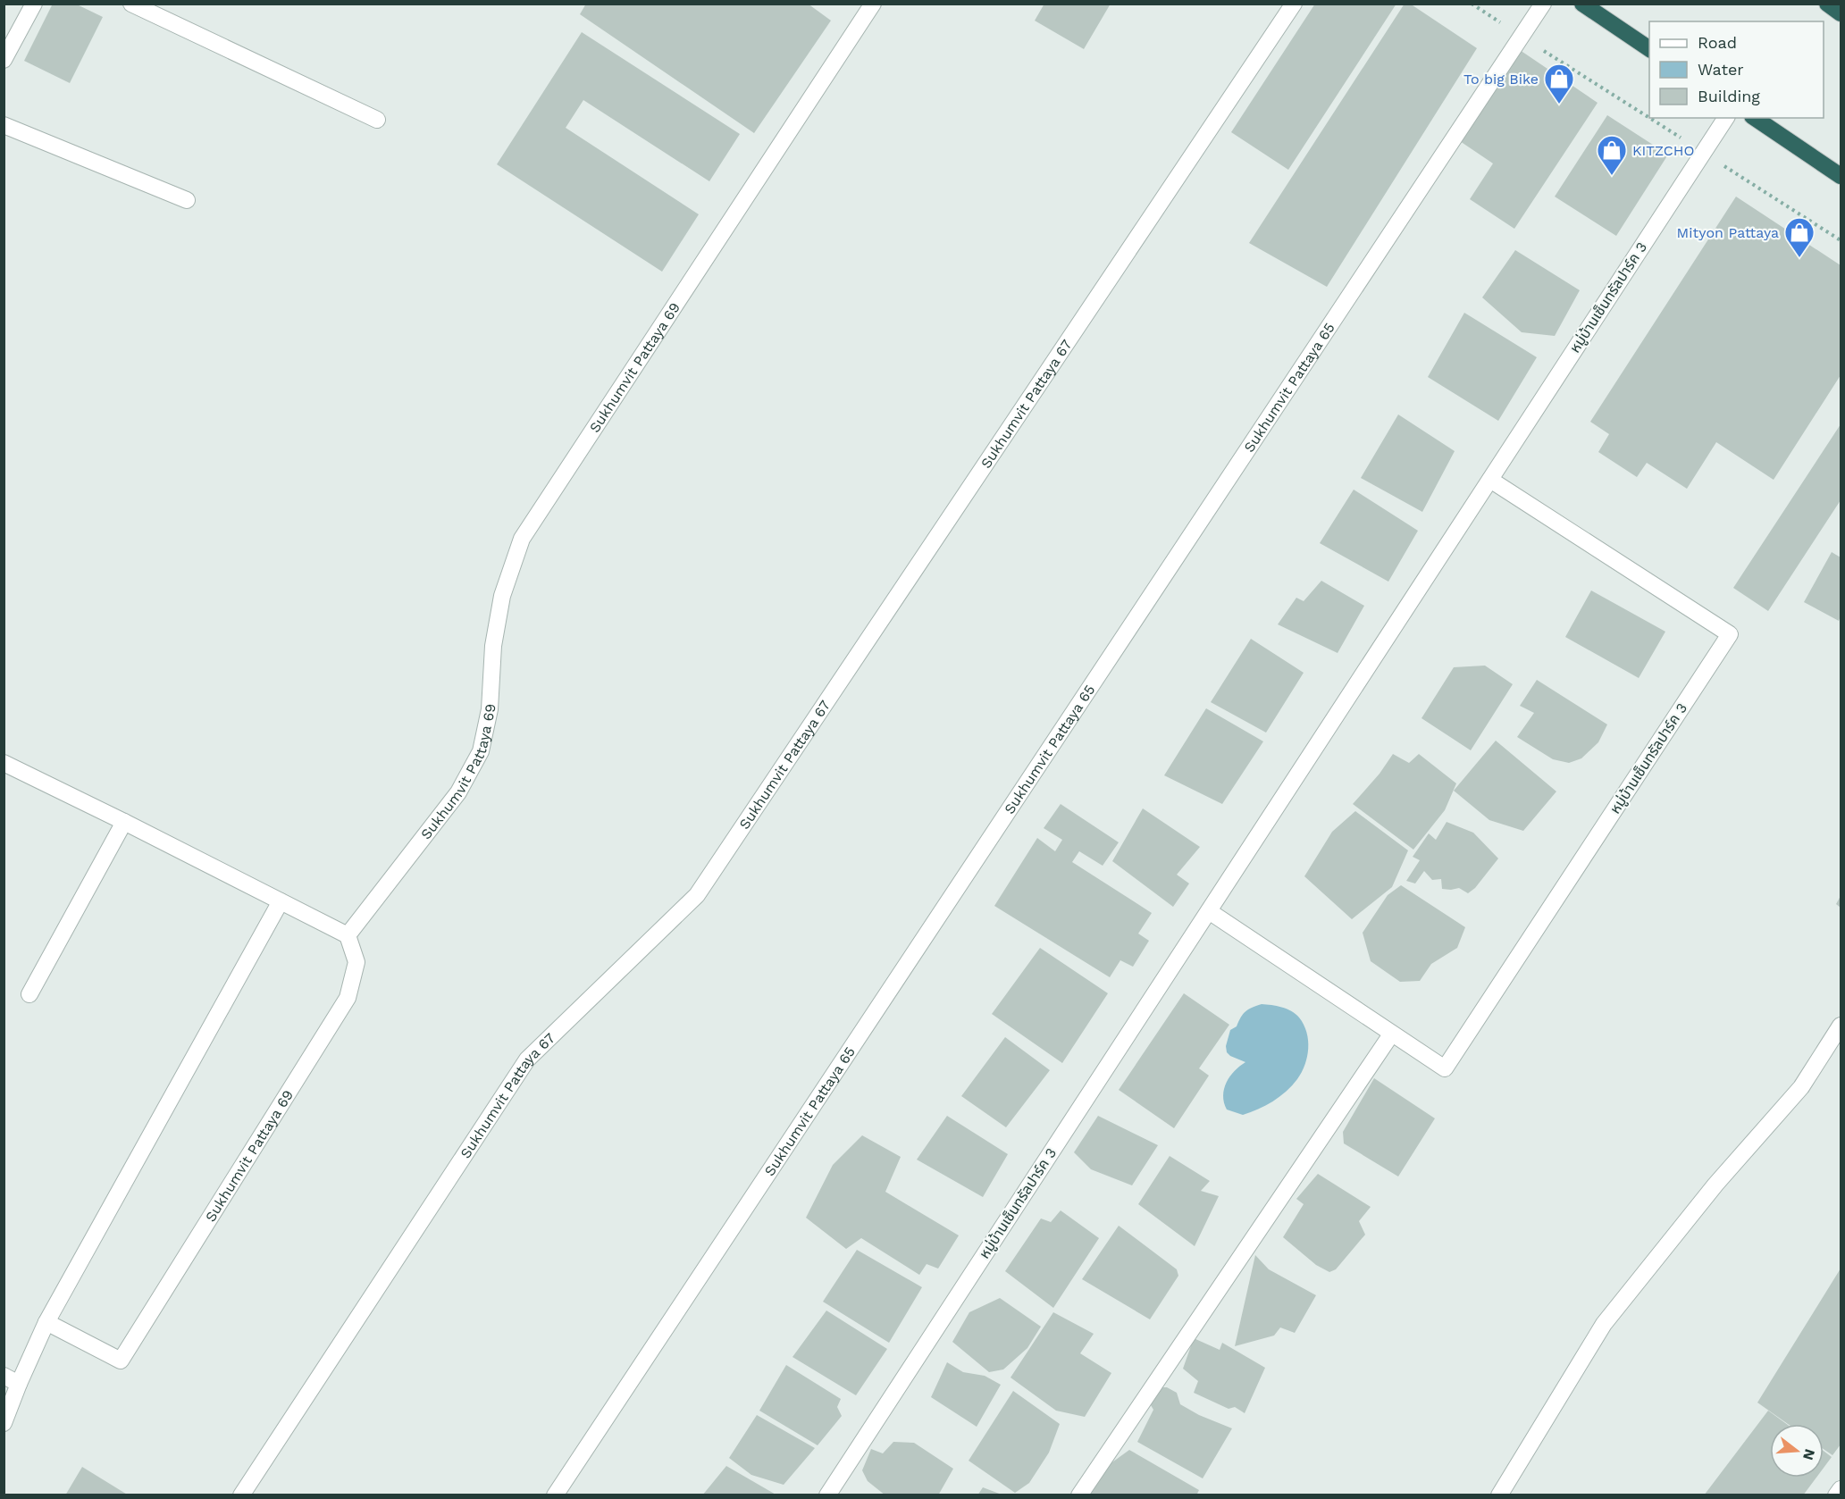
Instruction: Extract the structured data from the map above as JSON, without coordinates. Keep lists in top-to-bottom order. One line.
{"streets":{"street":["หมู่บ้านเซ็นทรัลปาร์ค 3","Sukhumvit Pattaya 69","Sukhumvit Pattaya 65","Sukhumvit Pattaya 67"]},"places":{"shop":["To big Bike","KITZCHO","Mityon Pattaya"]},"legend":["Road","Water","Building"],"north":"right"}
